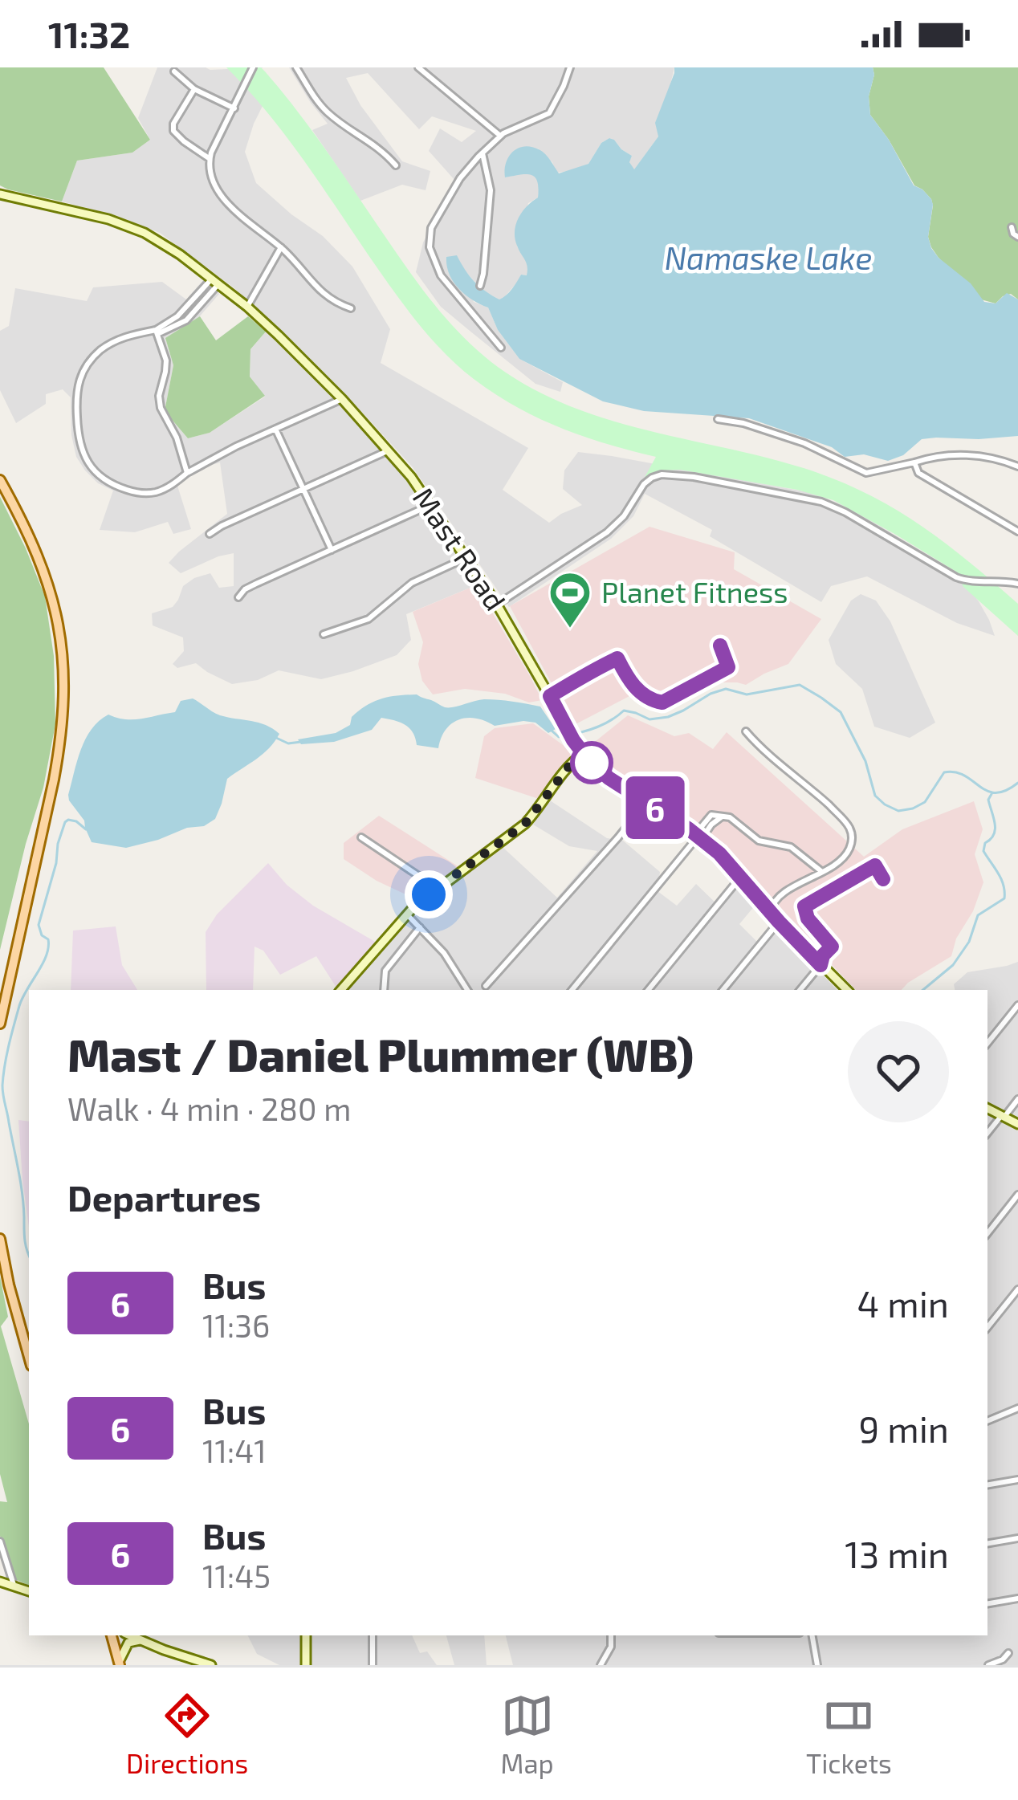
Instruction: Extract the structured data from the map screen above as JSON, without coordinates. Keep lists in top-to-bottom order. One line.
{"streets":{"main road":["Mast Road"]},"water":["Namaske Lake"],"places":{"sports":["Planet Fitness"]},"lines":["bus line 6"],"page":{"status":"11:32","on_map":"6","heading":[["Mast / Daniel Plummer (WB)","Walk · 4 min · 280 m"],"Departures"],"list":[{"mark":"6","name":"Bus","note":"11:36","value":"4 min"},{"mark":"6","name":"Bus","note":"11:41","value":"9 min"},{"mark":"6","name":"Bus","note":"11:45","value":"13 min"}],"tabs":["Directions","Map","Tickets"]}}
